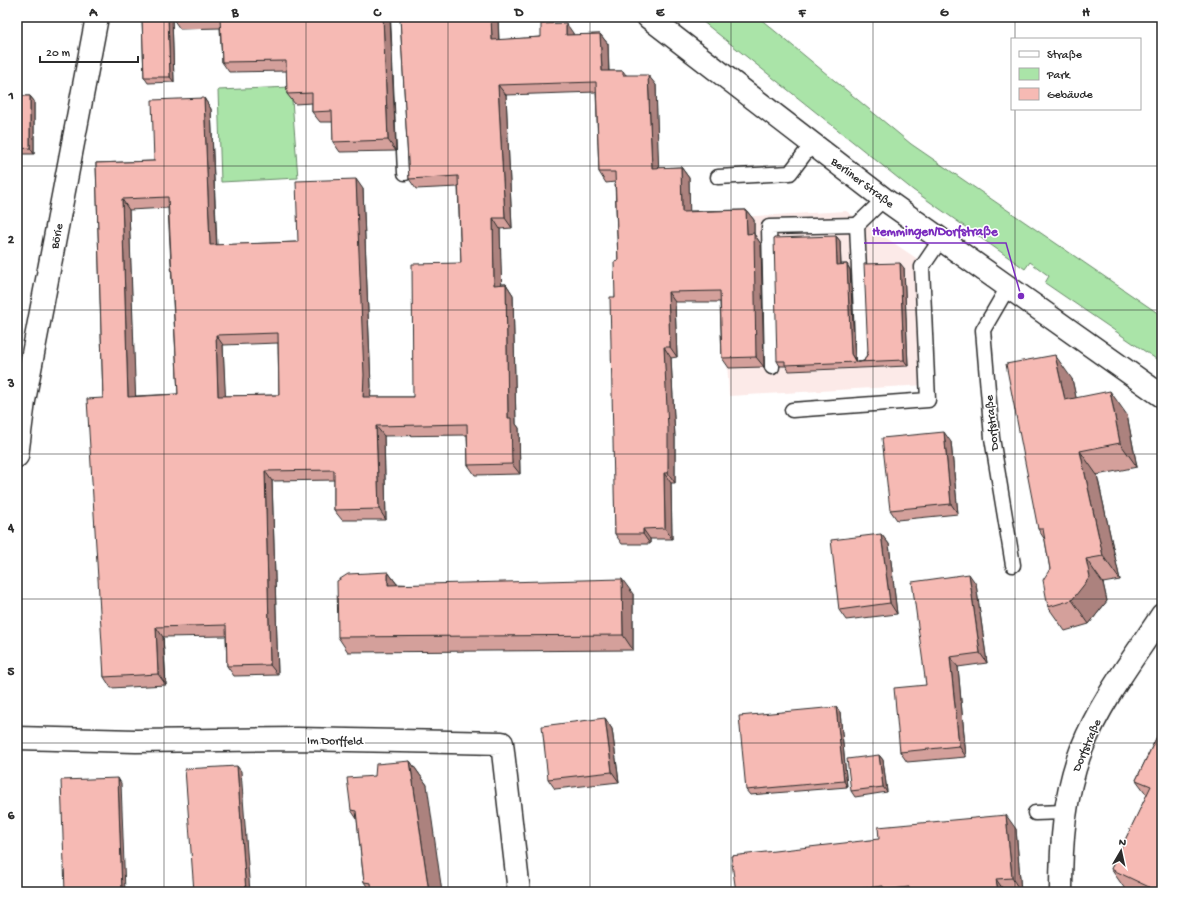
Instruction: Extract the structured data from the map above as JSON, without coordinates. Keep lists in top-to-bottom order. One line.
{"streets":{"street":["Berliner Straße","Börie","Dorfstraße","Im Dorffeld"]},"crossings":[["Berliner Straße","Dorfstraße"]],"places":["Hemmingen/Dorfstraße"],"legend":["Straße","Park","Gebäude"],"scale_bar":"20 m","north":"top","grid":{"columns":["A","B","C","D","E","F","G","H"],"rows":["1","2","3","4","5","6"]}}
